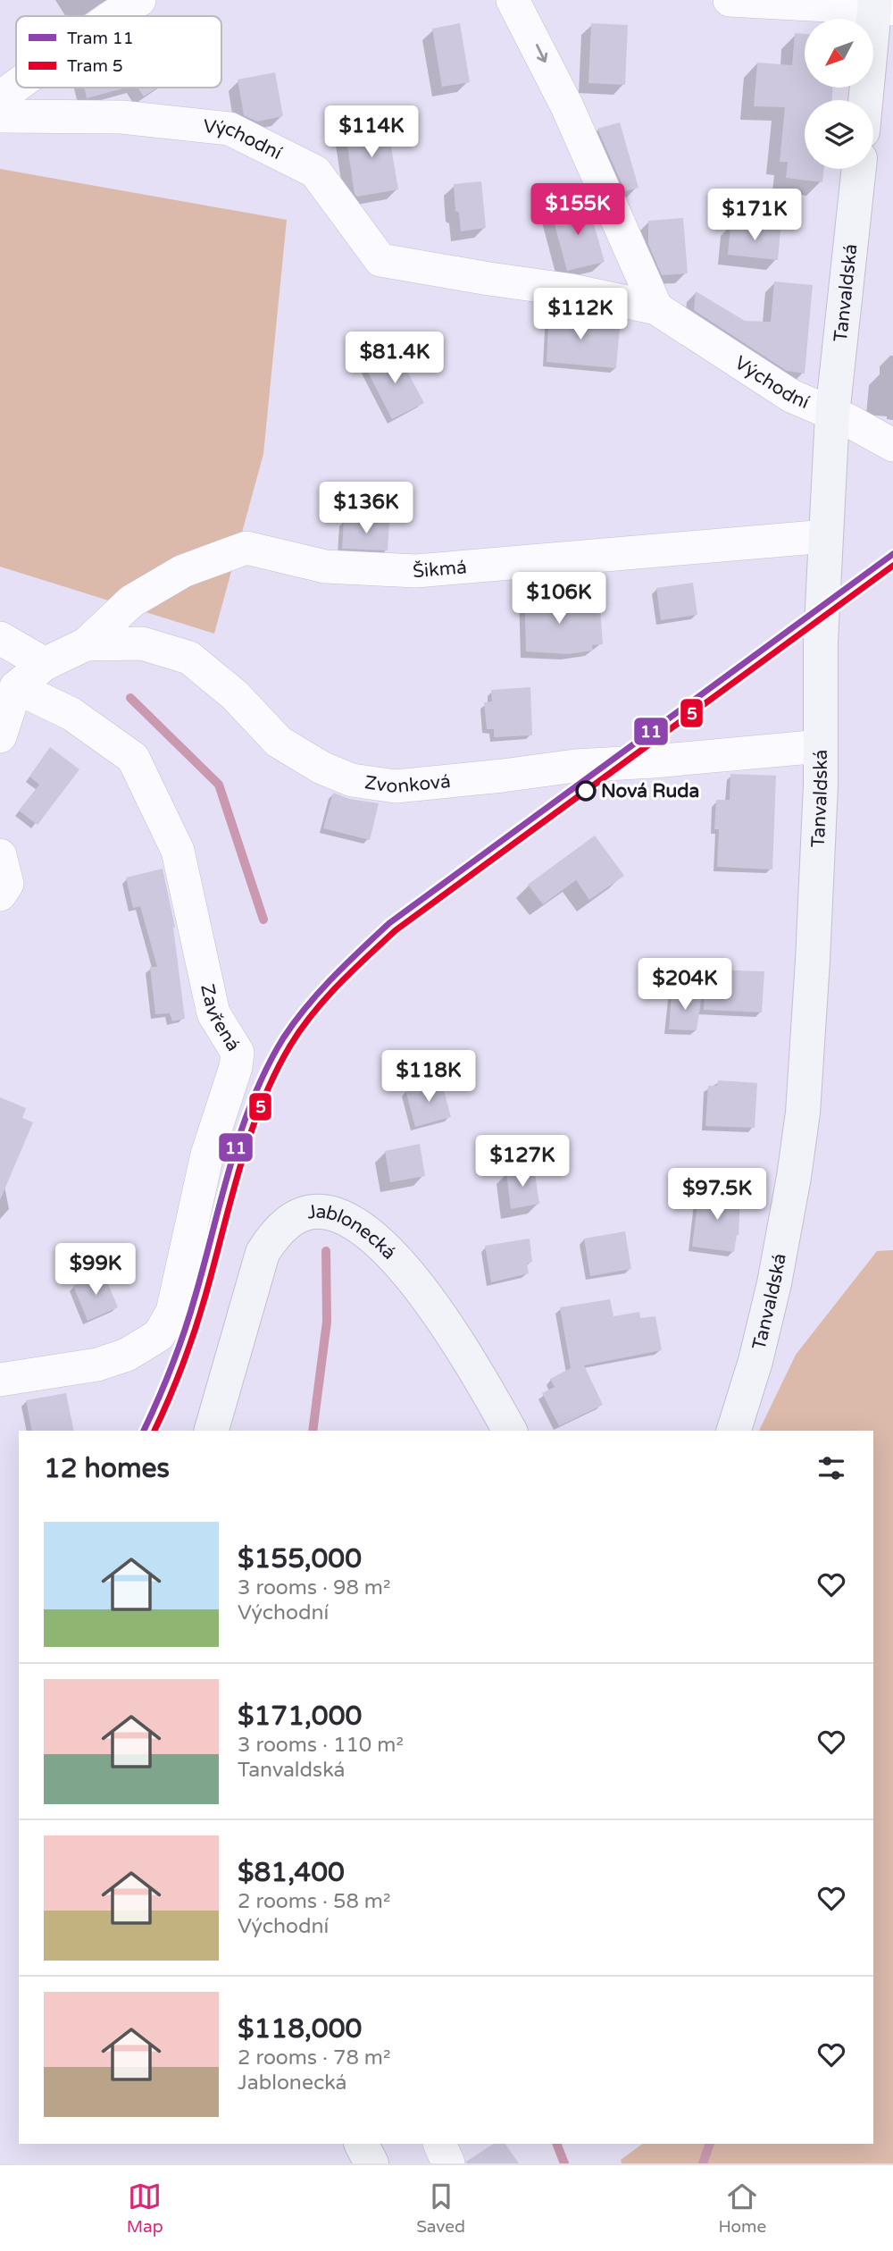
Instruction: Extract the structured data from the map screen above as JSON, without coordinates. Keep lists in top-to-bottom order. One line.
{"streets":{"main road":["Tanvaldská","Jablonecká"],"street":["Východní","Šikmá","Zvonková","Zavřená"]},"crossings":[["Východní","Tanvaldská"],["Tanvaldská","Šikmá"],["Tanvaldská","Zvonková"],["Šikmá","Zvonková"],["Zvonková","Zavřená"]],"places":["Nová Ruda"],"lines":["tram line 11","tram line 5"],"legend":["Tram 11","Tram 5"],"north":"bottom left","page":{"price":["$114K","$155K","$171K","$112K","$81.4K","$136K","$106K","$204K","$118K","$127K","$97.5K","$99K"],"heading":"12 homes","list":[{"name":"$155,000","note":"3 rooms · 98 m² · Východní"},{"name":"$171,000","note":"3 rooms · 110 m² · Tanvaldská"},{"name":"$81,400","note":"2 rooms · 58 m² · Východní"},{"name":"$118,000","note":"2 rooms · 78 m² · Jablonecká"}],"tabs":["Map","Saved","Home"]}}
